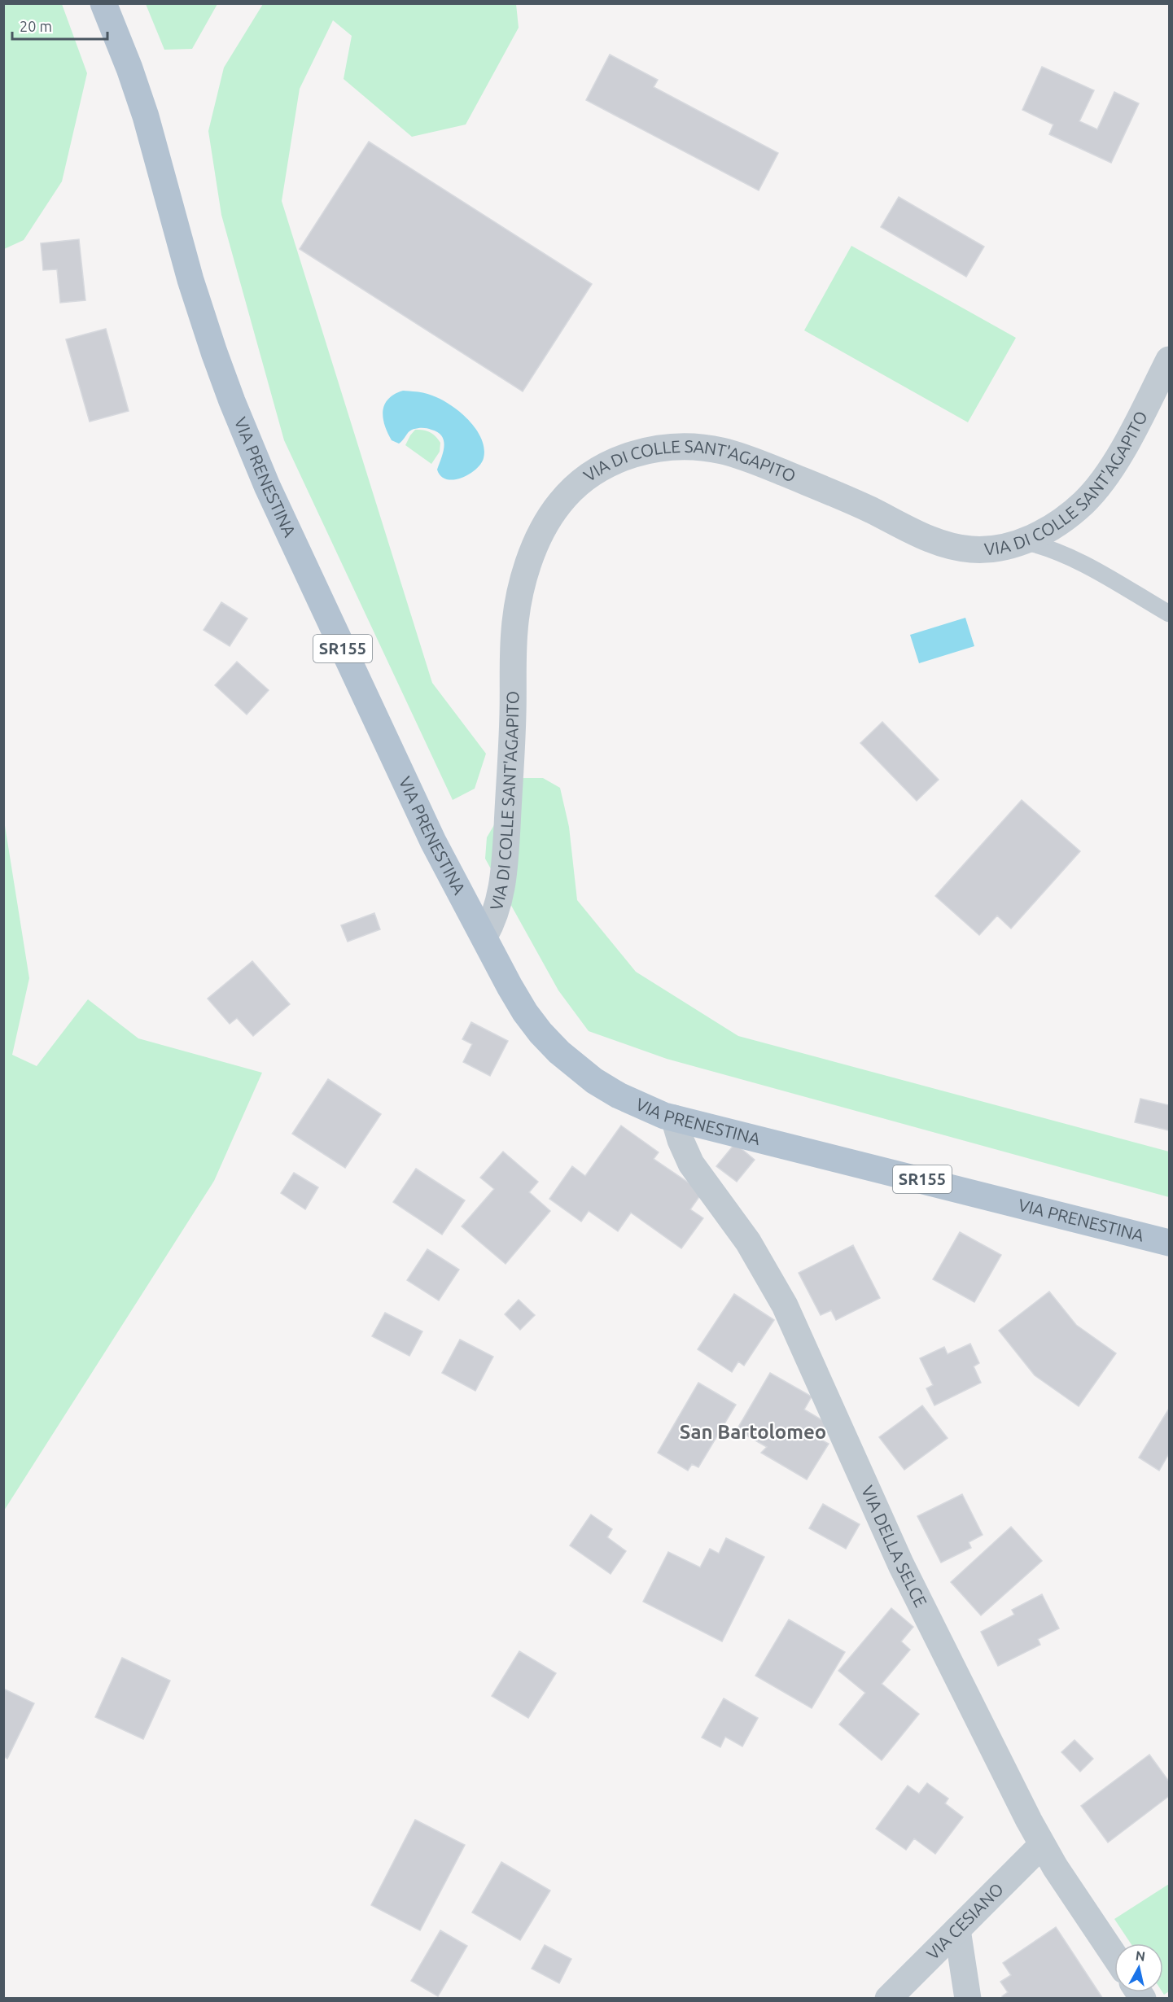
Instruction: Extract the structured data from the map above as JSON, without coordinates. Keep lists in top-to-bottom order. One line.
{"streets":{"main road":["VIA PRENESTINA","SR155"],"street":["VIA DI COLLE SANT'AGAPITO","VIA DELLA SELCE","VIA CESIANO"]},"crossings":[["VIA PRENESTINA","VIA DI COLLE SANT'AGAPITO"],["VIA PRENESTINA","VIA DELLA SELCE"],["VIA DELLA SELCE","VIA CESIANO"]],"districts":["San Bartolomeo"],"scale_bar":"20 m","north":"top"}
